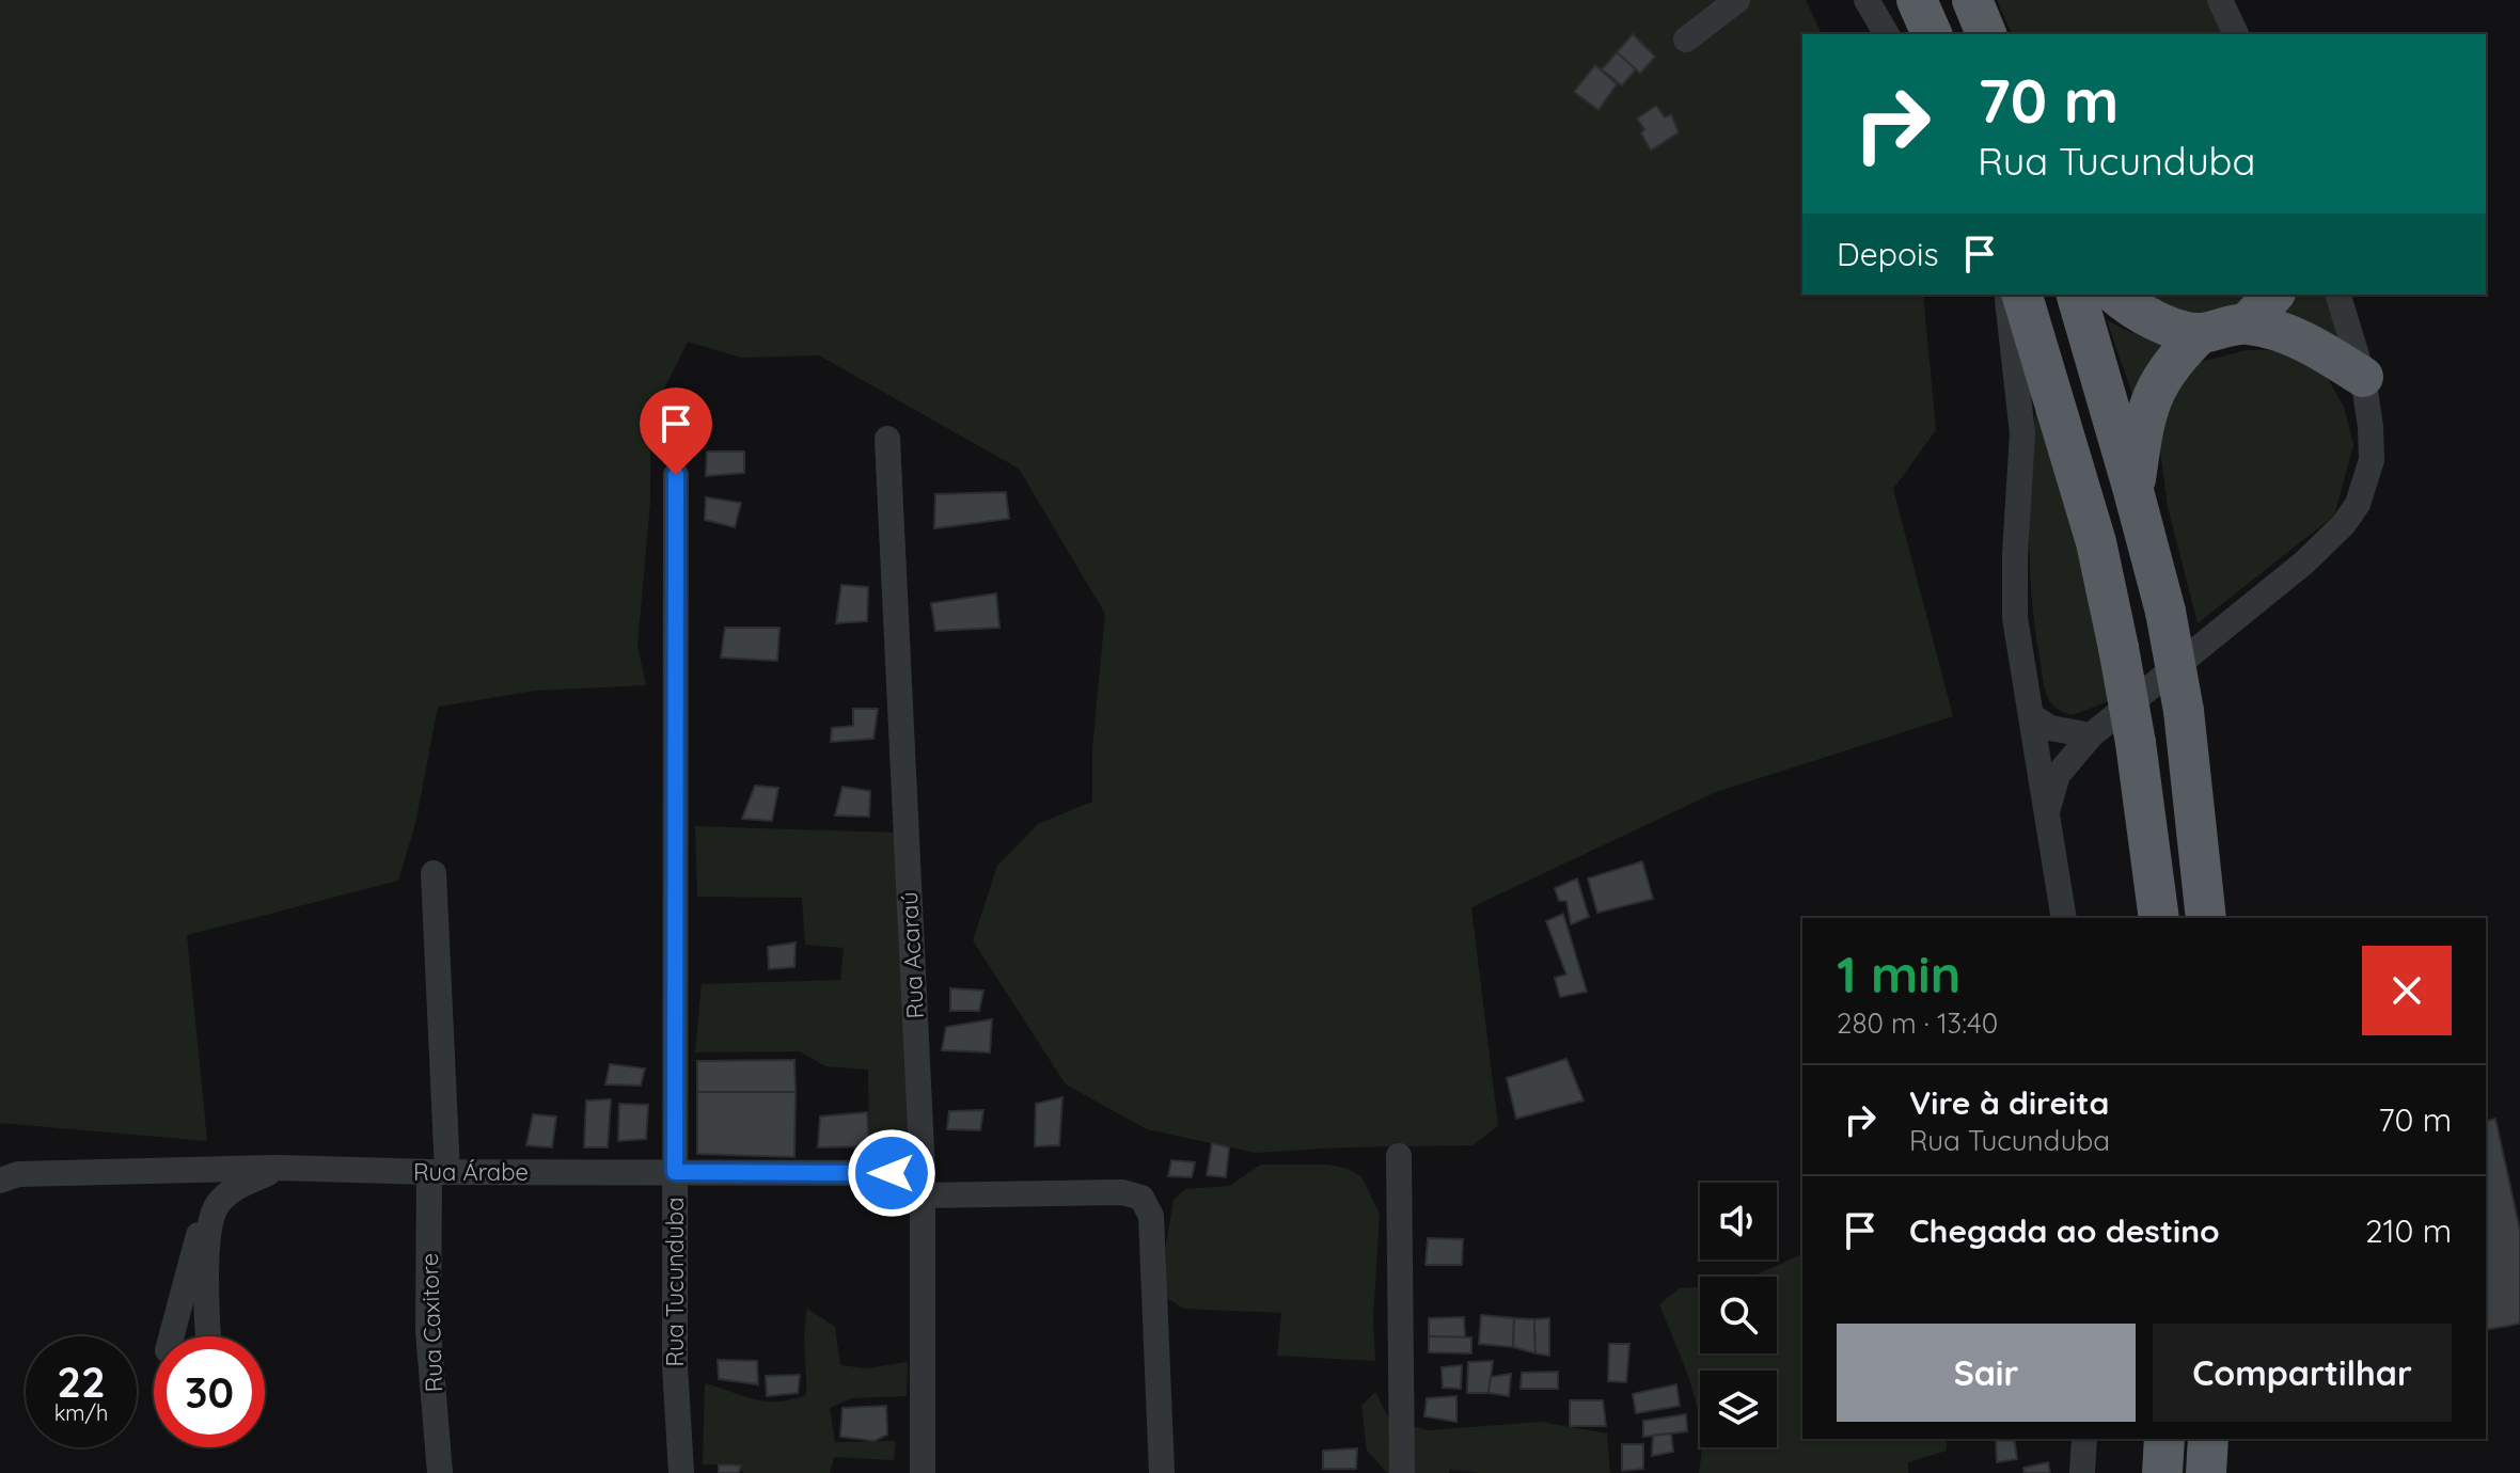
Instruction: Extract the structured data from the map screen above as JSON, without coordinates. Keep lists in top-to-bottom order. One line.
{"streets":{"street":["Rua Acaraú","Rua Árabe","Rua Tucunduba","Rua Caxitore"]},"crossings":[["Rua Acaraú","Rua Árabe"],["Rua Árabe","Rua Tucunduba"],["Rua Árabe","Rua Caxitore"]],"page":{"turn":["70 m","Rua Tucunduba"],"then":"Depois","heading":["1 min","280 m · 13:40"],"list":[{"name":"Vire à direita","note":"Rua Tucunduba","value":"70 m"},{"name":"Chegada ao destino","value":"210 m"}],"buttons":["Sair","Compartilhar"],"speed":"22 km/h","limit":"30"}}
